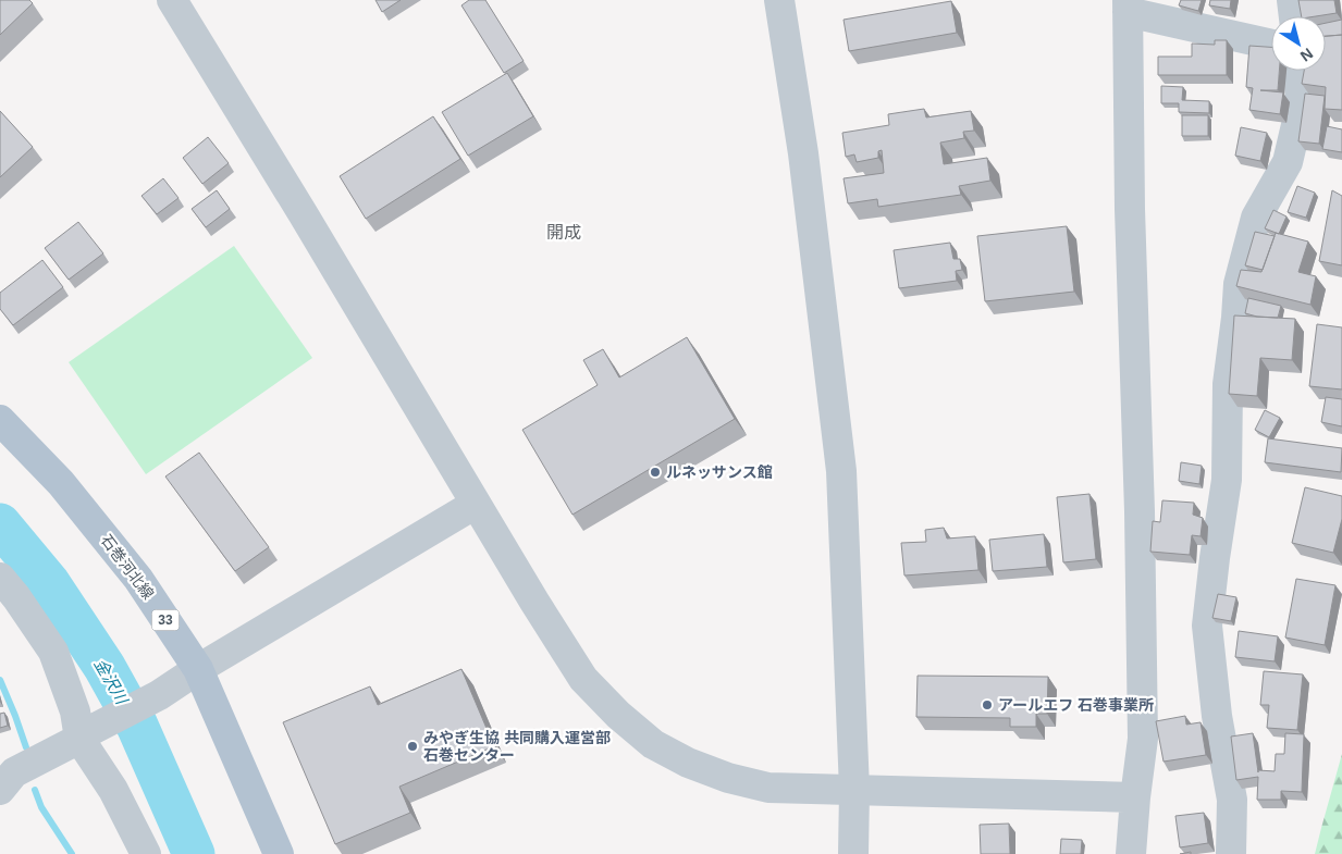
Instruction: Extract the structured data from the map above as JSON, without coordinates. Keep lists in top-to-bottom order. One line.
{"streets":{"main road":["石巻河北線","33"]},"districts":["開成"],"water":["金沢川"],"places":["ルネッサンス館","アールエフ 石巻事業所","みやぎ生協 共同購入運営部 石巻センター"],"north":"bottom right"}
